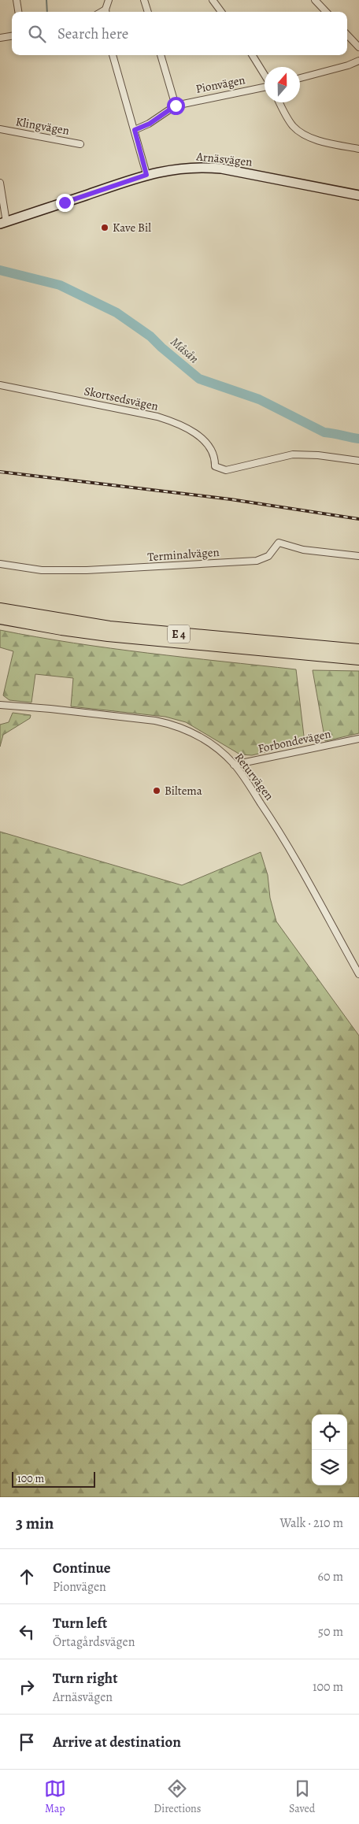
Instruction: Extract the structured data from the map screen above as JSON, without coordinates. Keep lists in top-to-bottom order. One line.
{"streets":{"highway":["E 4"],"street":["Pionvägen","Klingvägen","Arnäsvägen","Skortsedsvägen","Terminalvägen","Forbondevägen","Returvägen"]},"crossings":[["Forbondevägen","Returvägen"]],"water":["Måsån"],"places":["Kave Bil","Biltema"],"scale_bar":"100 m","north":"top","page":{"search":"Search here","scale":"100 m","heading":["3 min","Walk · 210 m"],"list":[["Continue","Pionvägen","60 m"],["Turn left","Örtagårdsvägen","50 m"],["Turn right","Arnäsvägen","100 m"],"Arrive at destination"],"nav":["Map","Directions","Saved"]}}
